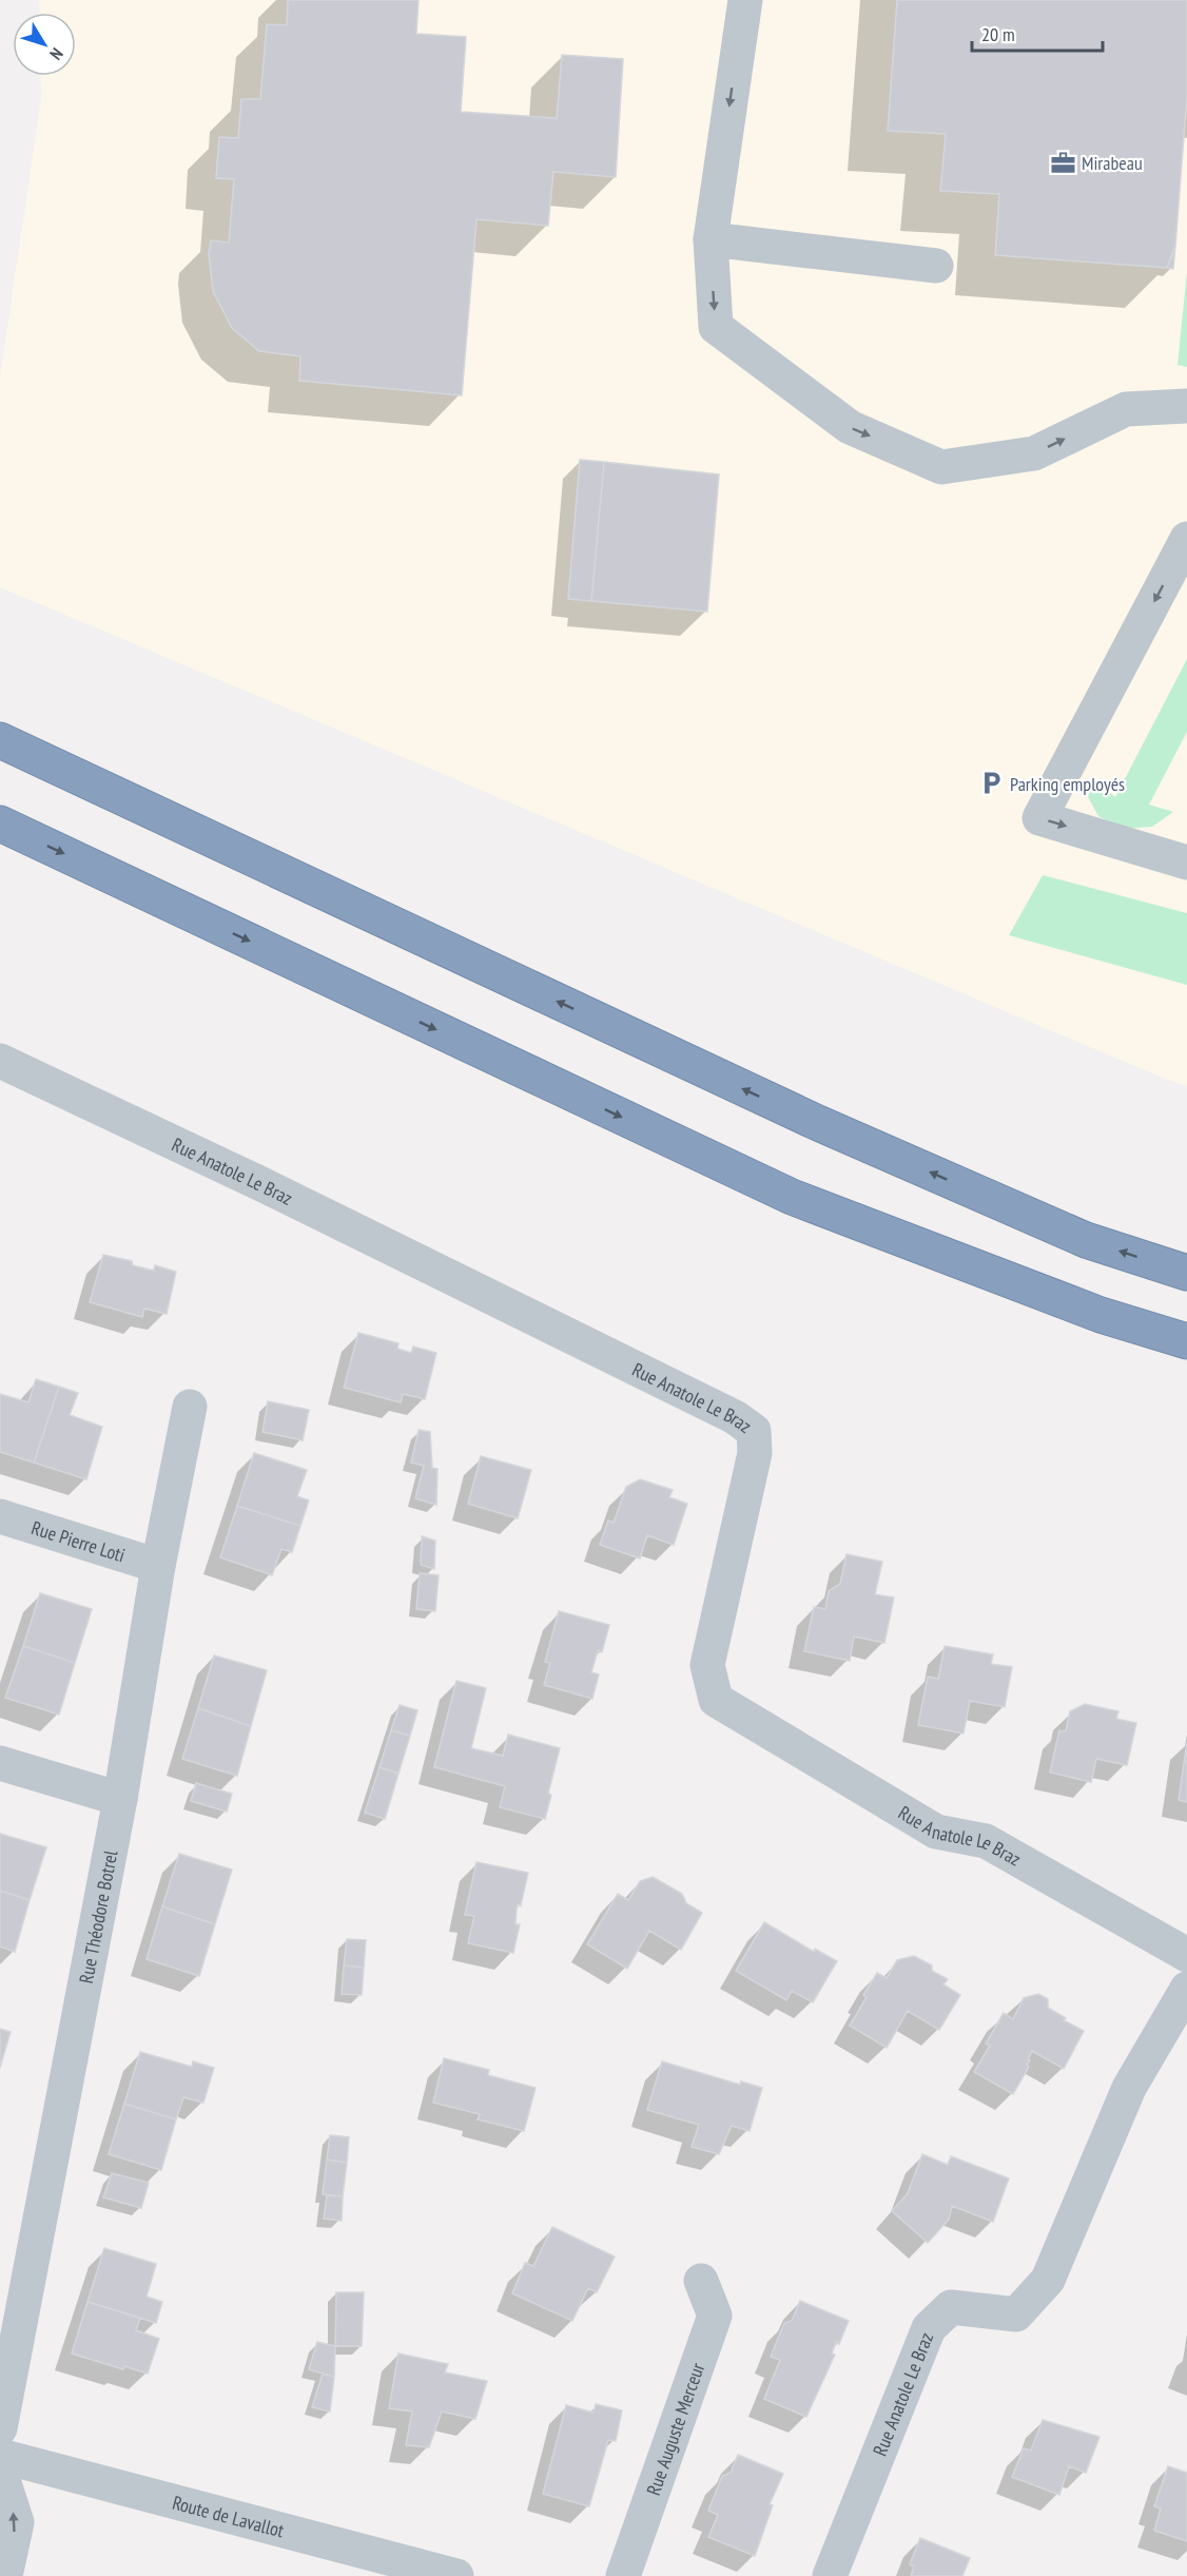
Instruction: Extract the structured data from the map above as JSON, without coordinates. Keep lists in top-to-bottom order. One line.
{"streets":{"street":["Rue Anatole Le Braz","Rue Pierre Loti","Rue Théodore Botrel","Rue Auguste Merceur","Route de Lavallot"]},"crossings":[["Rue Pierre Loti","Rue Théodore Botrel"]],"places":{"office":["Mirabeau"],"parking":["Parking employés"]},"scale_bar":"20 m","north":"bottom right"}
